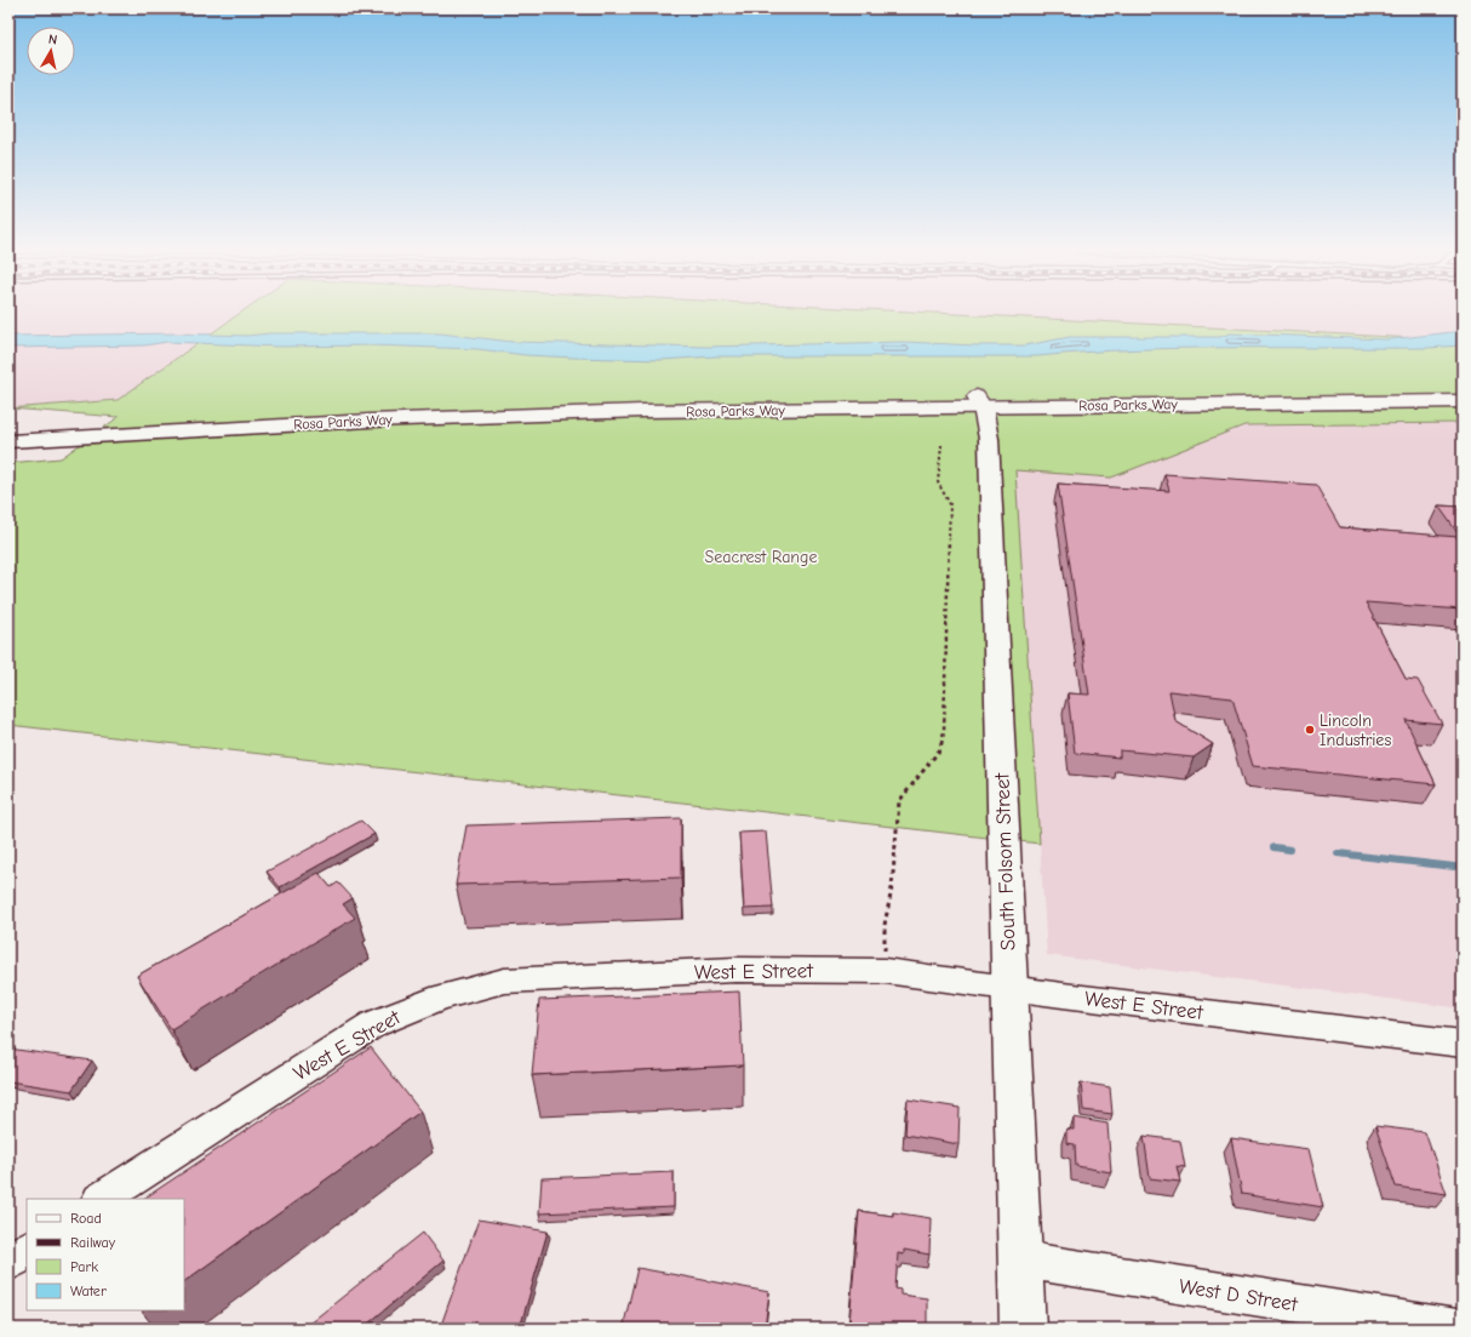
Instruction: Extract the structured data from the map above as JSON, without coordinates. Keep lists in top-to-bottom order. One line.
{"streets":{"main road":["Rosa Parks Way","South Folsom Street"],"street":["West E Street","West D Street"]},"crossings":[["Rosa Parks Way","South Folsom Street"],["South Folsom Street","West E Street"],["South Folsom Street","West D Street"]],"parks":["Seacrest Range"],"places":["Lincoln Industries"],"legend":["Road","Railway","Park","Water"],"north":"top"}
